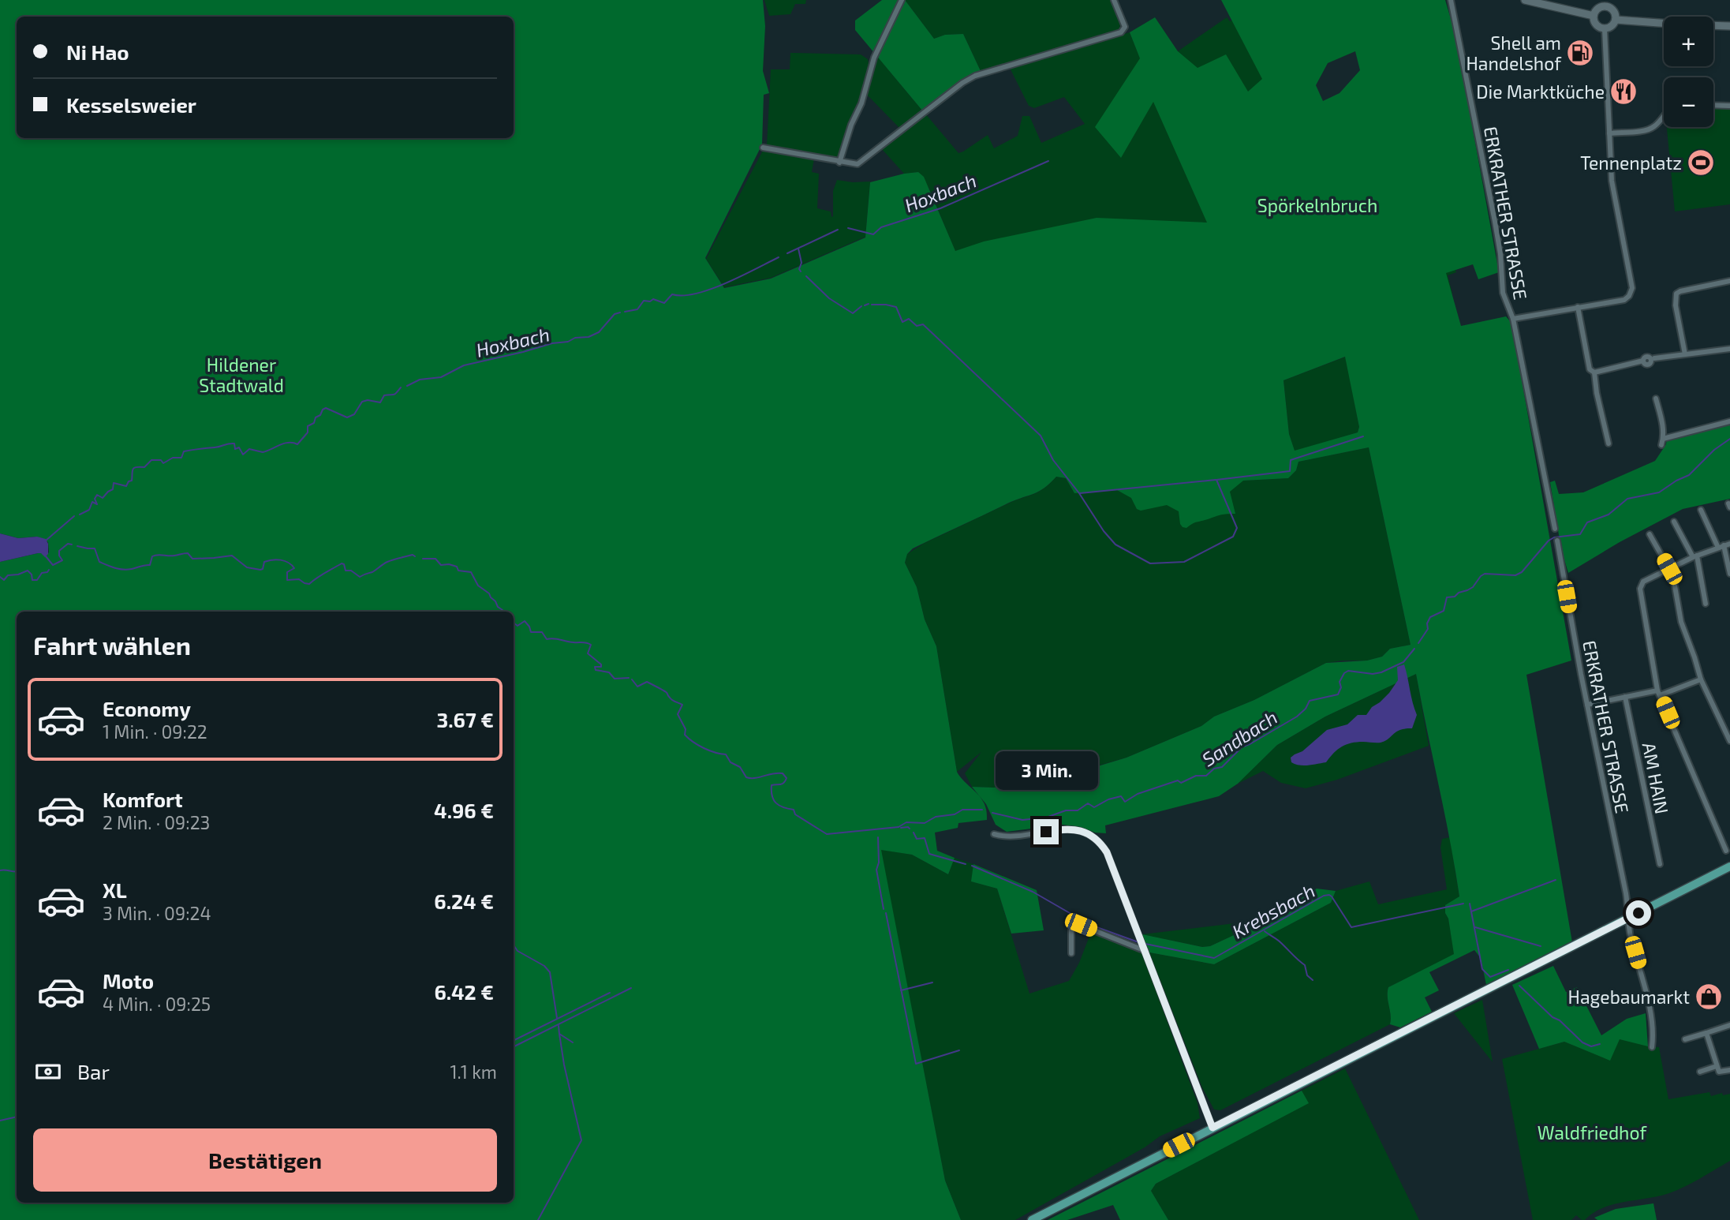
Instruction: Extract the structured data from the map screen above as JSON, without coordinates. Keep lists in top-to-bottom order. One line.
{"streets":{"street":["ERKRATHER STRASSE","AM HAIN"]},"water":["Hoxbach","Sandbach","Krebsbach"],"parks":["Spörkelnbruch","Hildener Stadtwald","Waldfriedhof"],"places":{"fuel station":["Shell am Handelshof"],"restaurant":["Die Marktküche"],"sports":["Tennenplatz"],"shop":["Hagebaumarkt"]},"page":{"map_buttons":["+","−"],"banner":["Ni Hao","Kesselsweier"],"heading":"Fahrt wählen","list":[{"name":"Economy","note":"1 Min. · 09:22","value":"3.67 €"},{"name":"Komfort","note":"2 Min. · 09:23","value":"4.96 €"},{"name":"XL","note":"3 Min. · 09:24","value":"6.24 €"},{"name":"Moto","note":"4 Min. · 09:25","value":"6.42 €"}],"bubble":"3 Min.","pay":["Bar","1.1 km"],"buttons":"Bestätigen"}}
